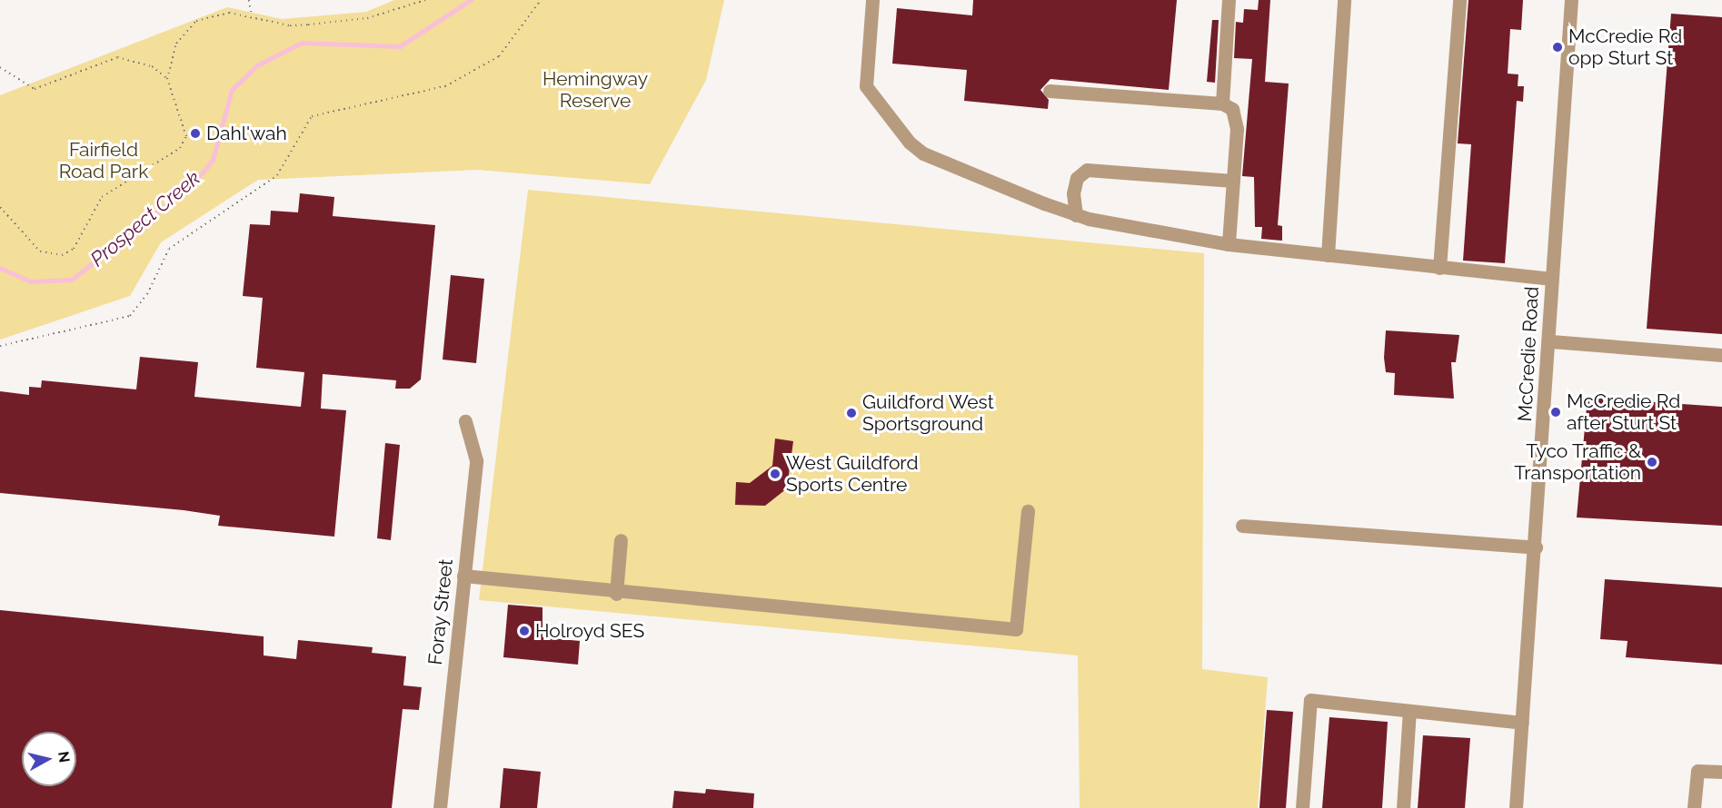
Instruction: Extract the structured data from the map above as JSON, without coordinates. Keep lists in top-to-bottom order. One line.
{"streets":{"street":["McCredie Road","Foray Street"]},"water":["Prospect Creek"],"parks":["Hemingway Reserve","Fairfield Road Park"],"places":["McCredie Rd opp Sturt St","Dahl'wah","McCredie Rd after Sturt St","Guildford West Sportsground","Tyco Traffic & Transportation","West Guildford Sports Centre","Holroyd SES"],"north":"right"}
